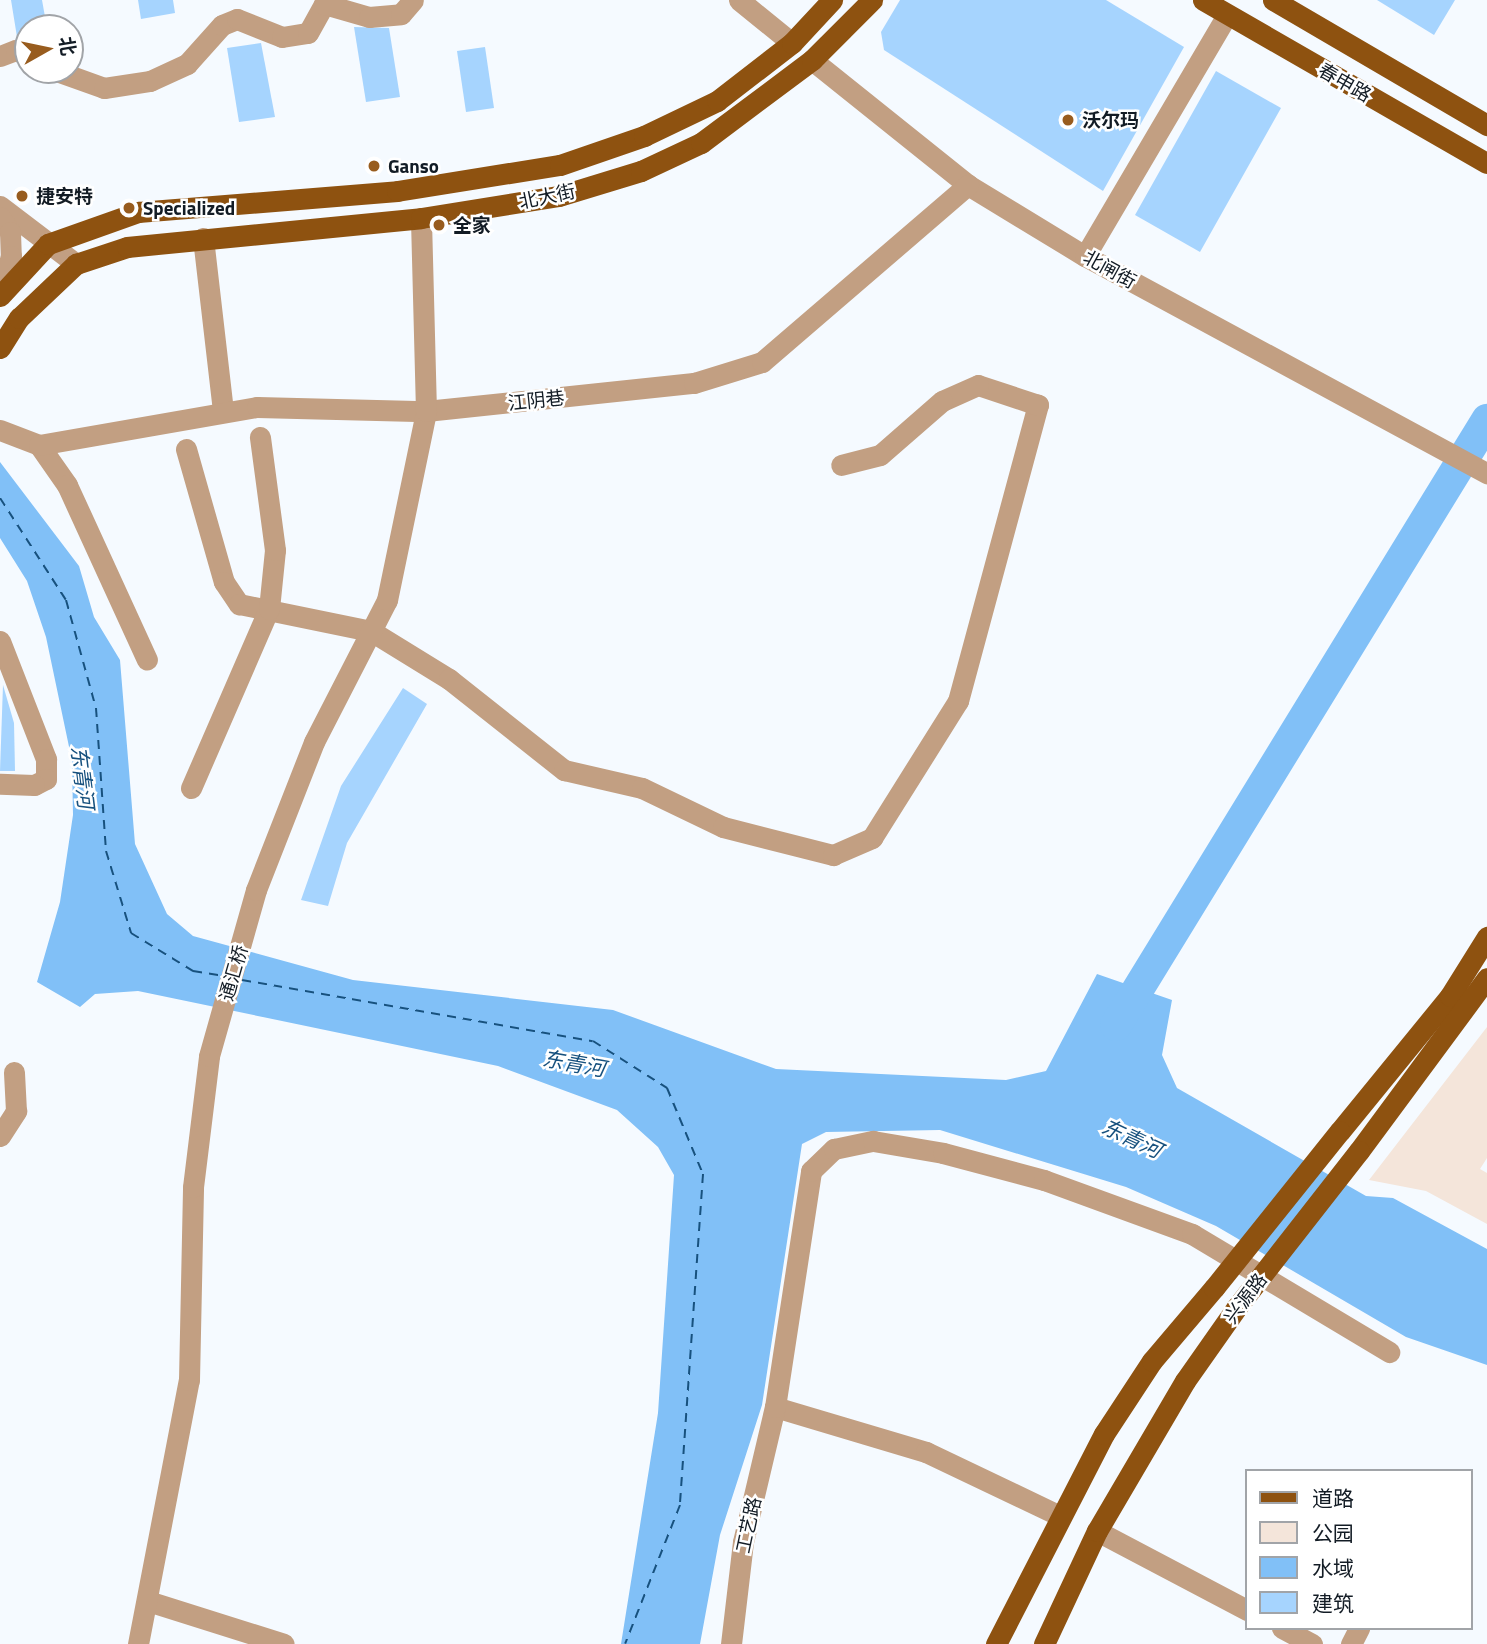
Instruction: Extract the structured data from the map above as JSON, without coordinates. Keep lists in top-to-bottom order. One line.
{"streets":{"main road":["春申路","北大街","兴源路"],"street":["北闸街","江阴巷","通汇桥","工艺路"]},"crossings":[["北大街","北闸街"],["北大街","通汇桥"],["北闸街","江阴巷"],["江阴巷","通汇桥"]],"water":["东青河"],"places":["沃尔玛","Ganso","捷安特","Specialized","全家"],"legend":["道路","公园","水域","建筑"],"north":"right"}
